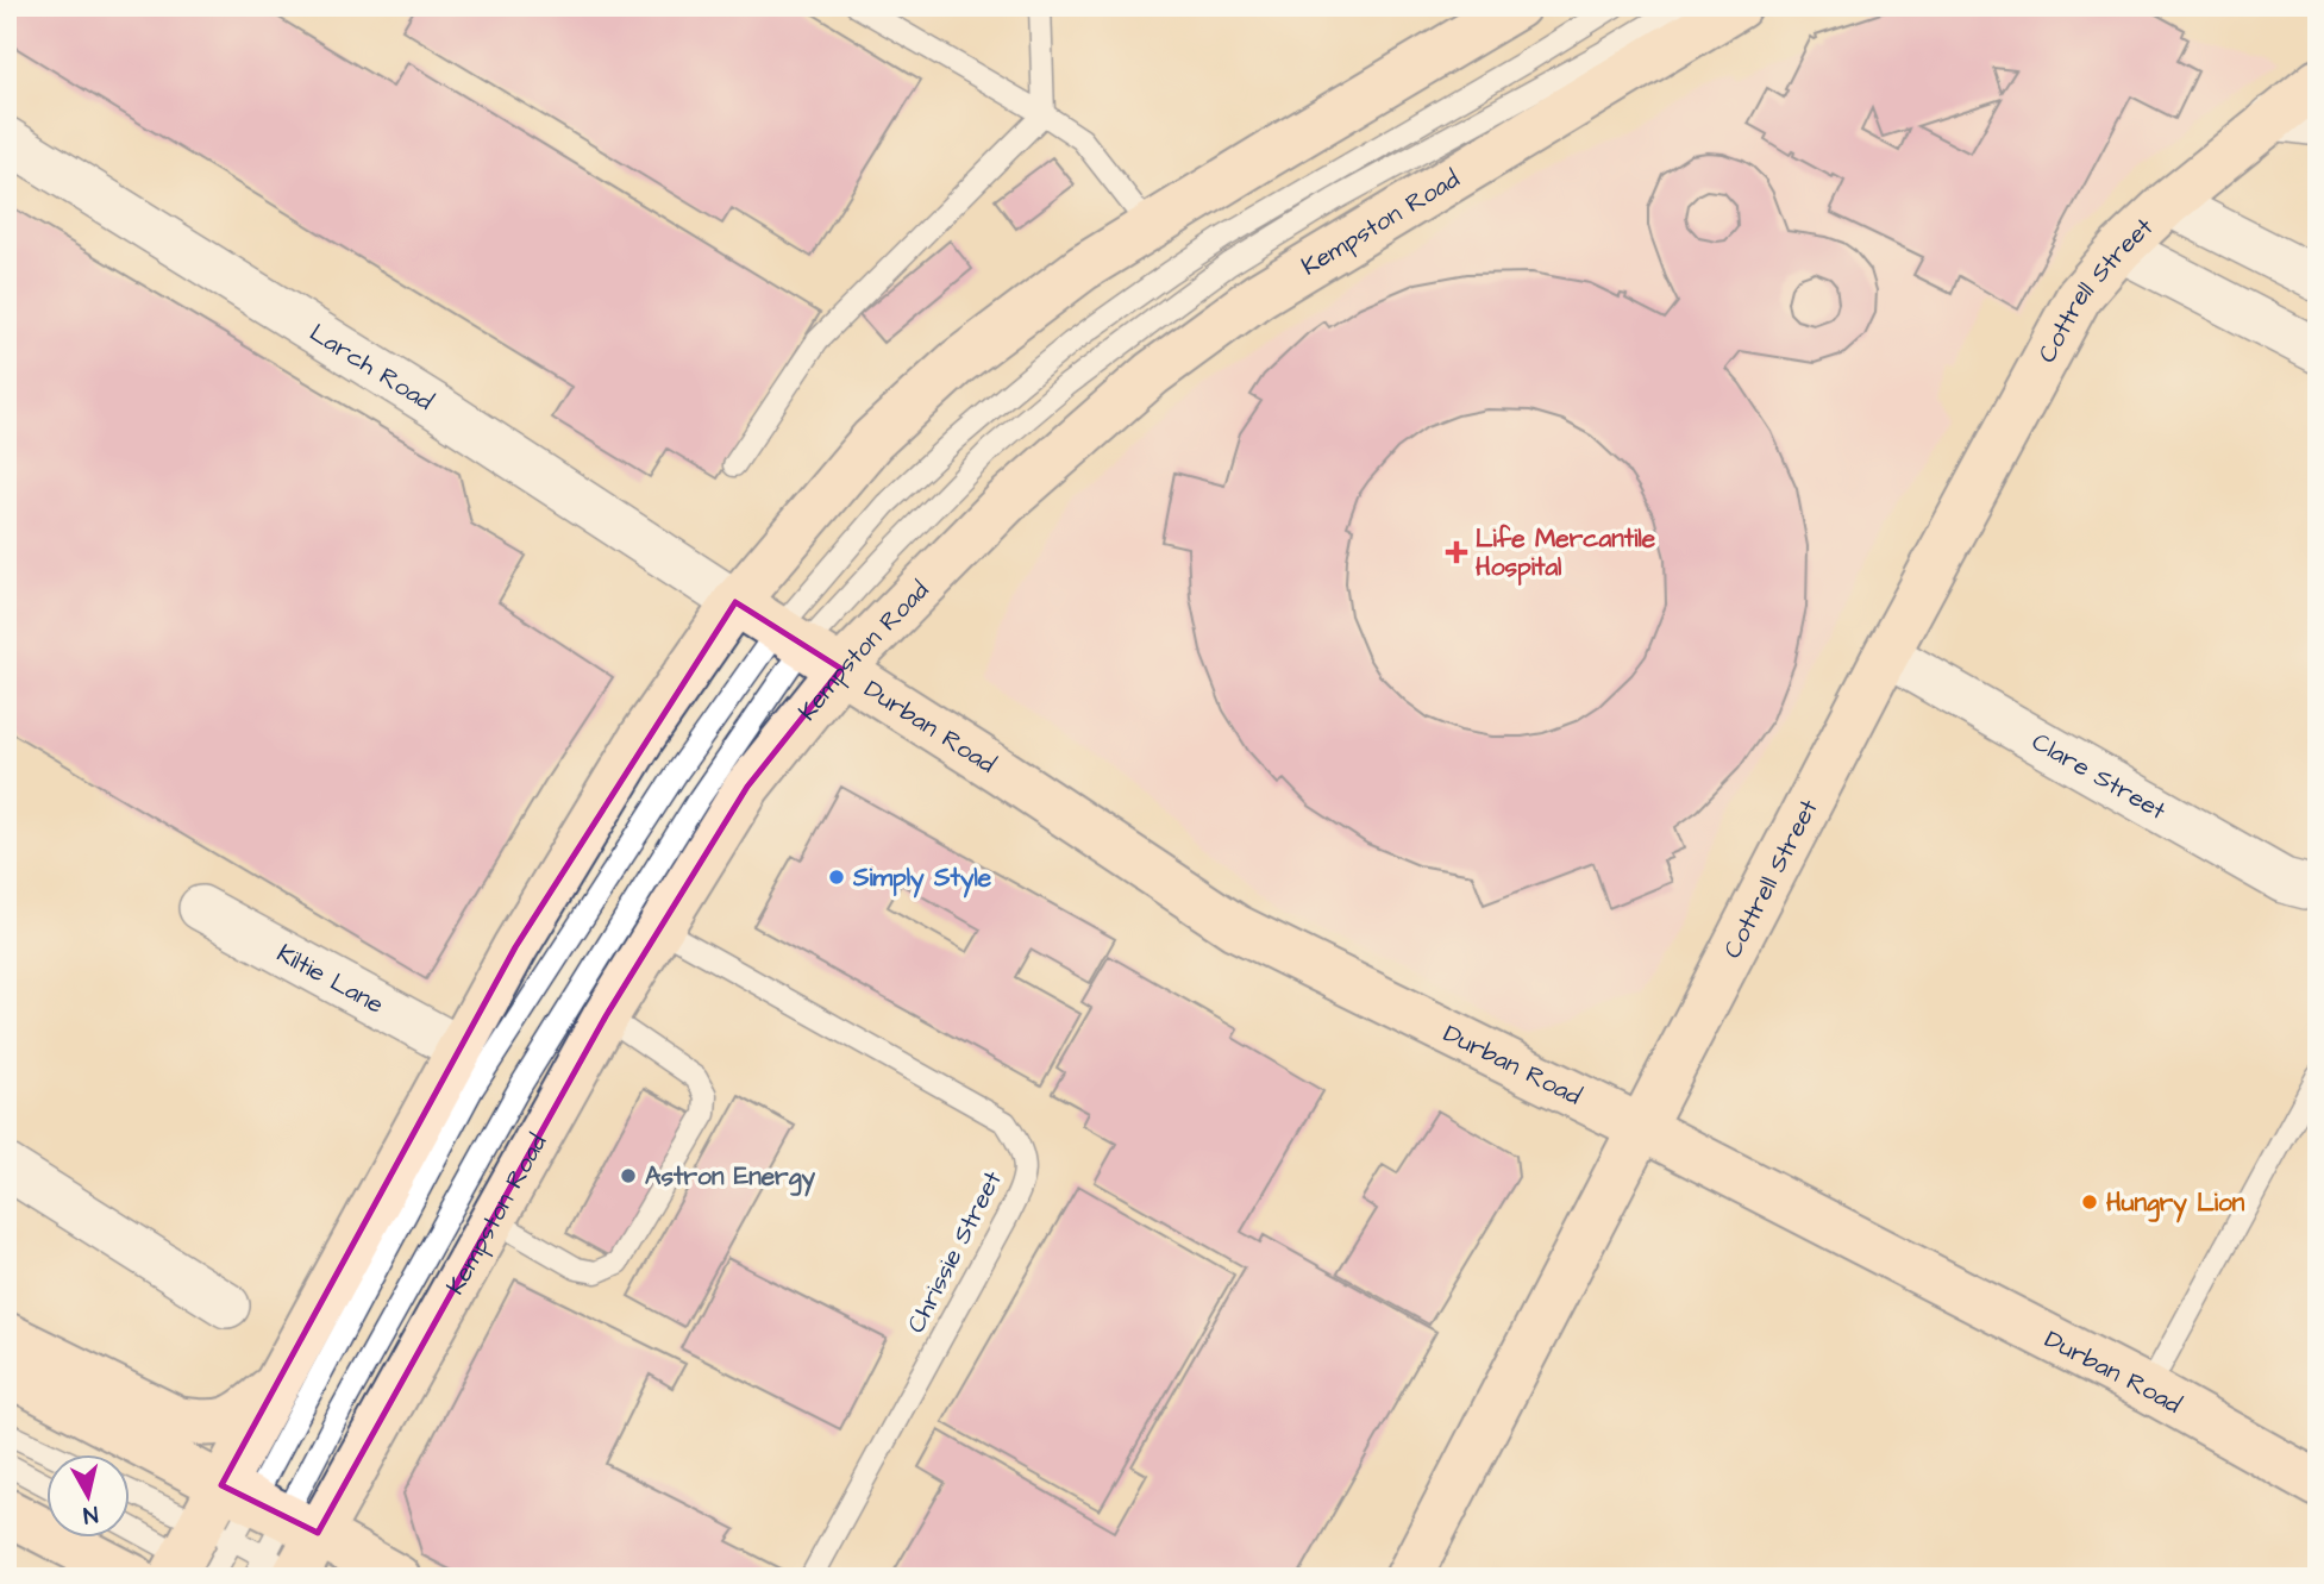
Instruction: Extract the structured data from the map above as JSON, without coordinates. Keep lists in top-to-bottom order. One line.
{"streets":{"main road":["Kempston Road","Cottrell Street","Durban Road"],"street":["Larch Road","Clare Street","Kiltie Lane"],"lane":["Chrissie Street"]},"crossings":[["Kempston Road","Larch Road"],["Kempston Road","Durban Road"],["Kempston Road","Kiltie Lane"],["Kempston Road","Chrissie Street"],["Cottrell Street","Durban Road"],["Cottrell Street","Clare Street"],["Larch Road","Durban Road"]],"places":{"health":["Life Mercantile Hospital"],"other":["Simply Style","Astron Energy","Hungry Lion"]},"north":"bottom"}
